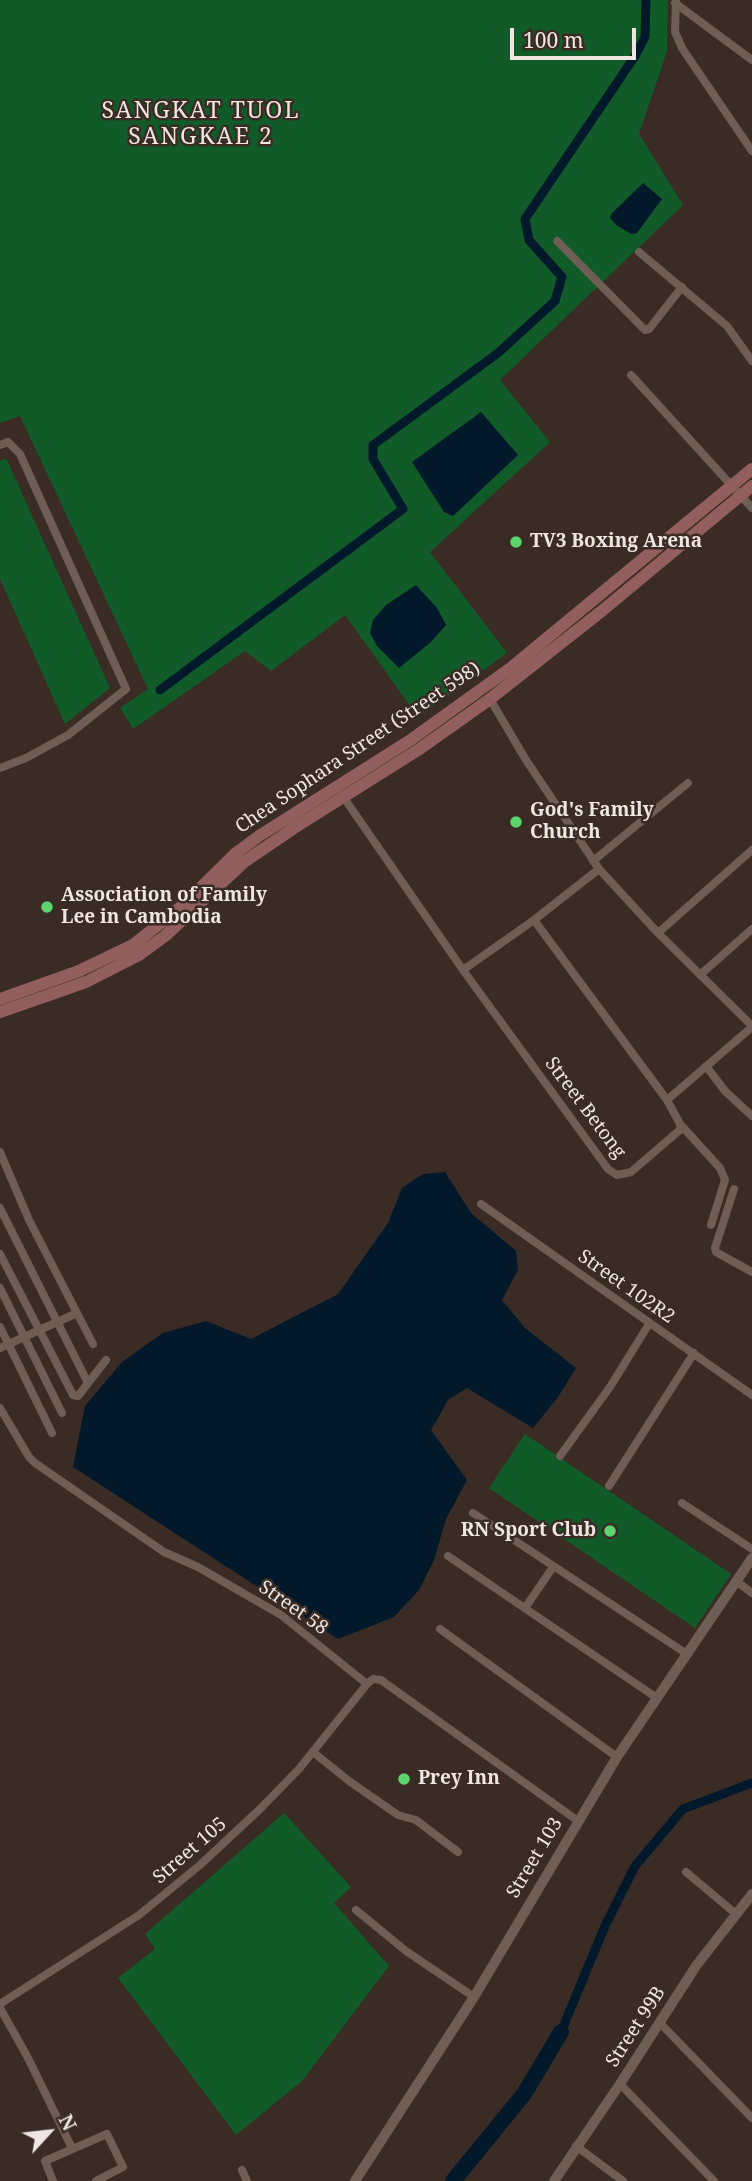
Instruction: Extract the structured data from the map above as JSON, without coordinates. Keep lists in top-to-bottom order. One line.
{"streets":{"main road":["Chea Sophara Street (Street 598)"],"street":["Street Betong","Street 102R2","Street 58","Street 105","Street 103","Street 99B"]},"crossings":[["Chea Sophara Street (Street 598)","Street Betong"],["Street 58","Street 105"],["Street 58","Street 103"]],"districts":["SANGKAT TUOL SANGKAE 2"],"places":["TV3 Boxing Arena","God's Family Church","Association of Family Lee in Cambodia","RN Sport Club","Prey Inn"],"scale_bar":"100 m","north":"top right"}
